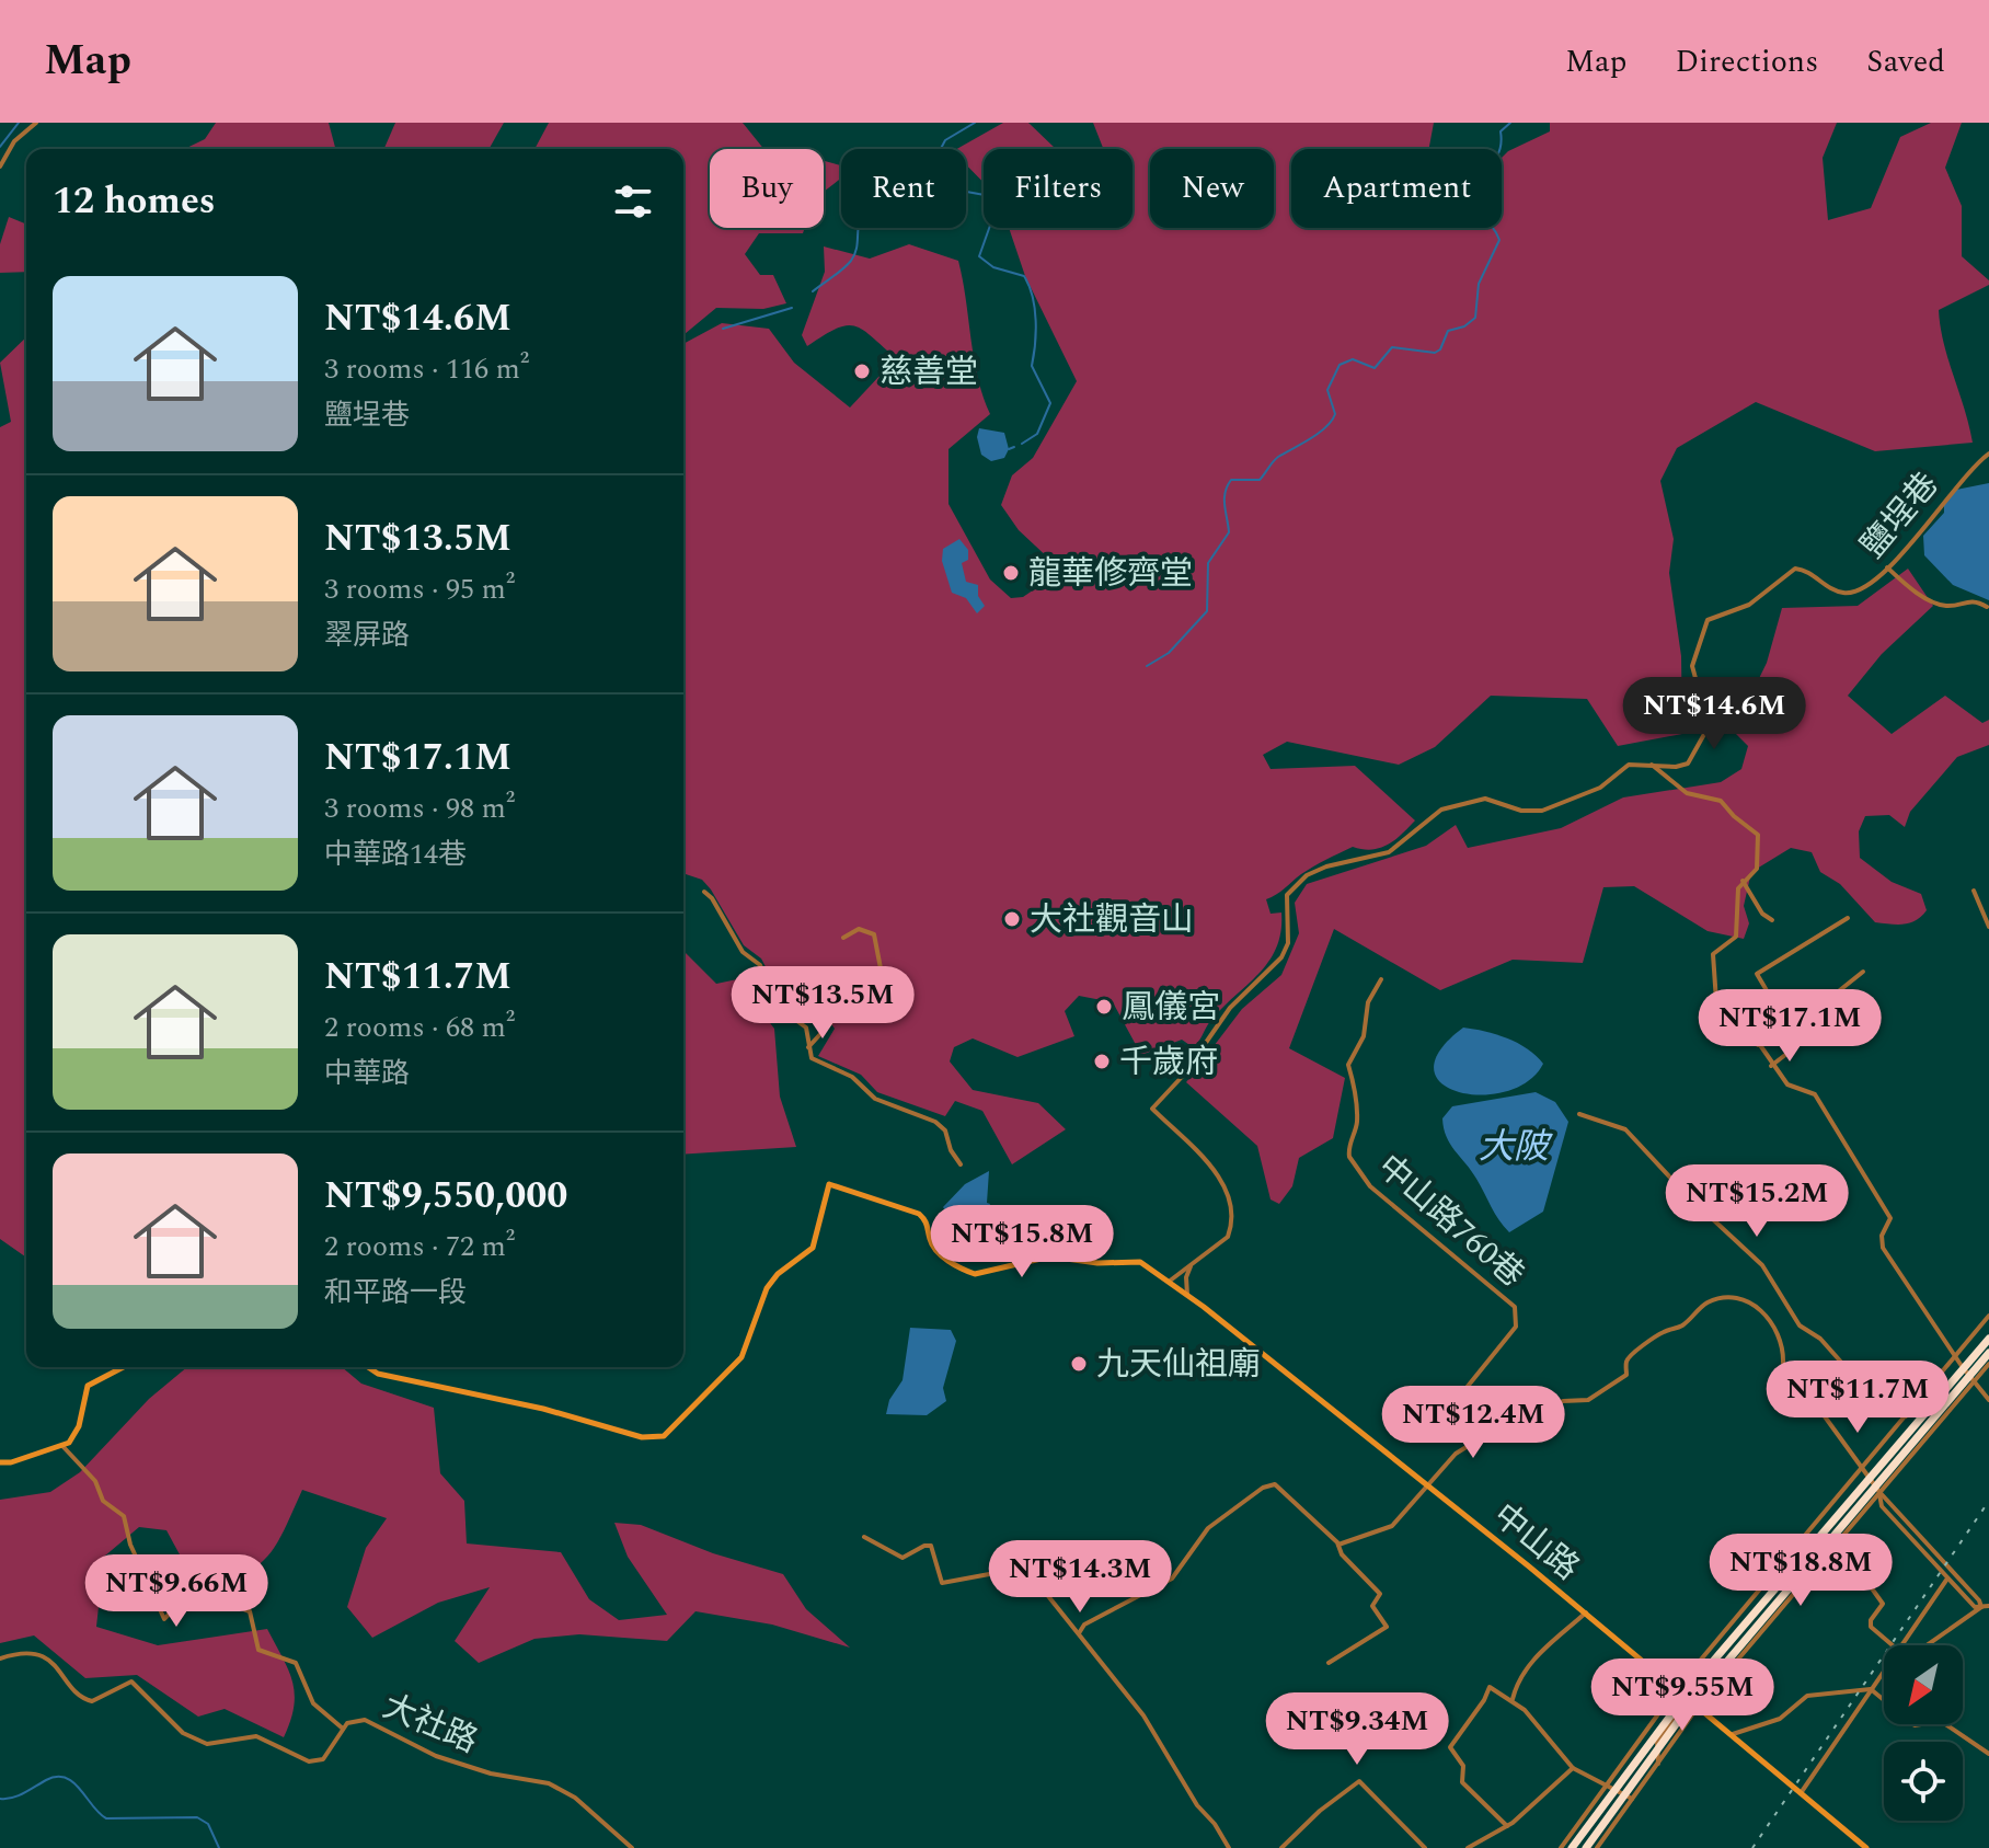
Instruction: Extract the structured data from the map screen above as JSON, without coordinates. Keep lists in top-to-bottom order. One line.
{"streets":{"main road":["中山路"],"street":["鹽埕巷","中山路760巷","大社路"]},"water":["大陂"],"places":["慈善堂","龍華修齊堂","大社觀音山","鳳儀宮","千歲府","九天仙祖廟"],"north":"bottom left","page":{"header":"Map","nav":["Map","Directions","Saved"],"chip":["Buy","Rent","Filters","New","Apartment"],"heading":"12 homes","list":[{"name":"NT$14.6M","note":"3 rooms · 116 m² · 鹽埕巷"},{"name":"NT$13.5M","note":"3 rooms · 95 m² · 翠屏路"},{"name":"NT$17.1M","note":"3 rooms · 98 m² · 中華路14巷"},{"name":"NT$11.7M","note":"2 rooms · 68 m² · 中華路"},{"name":"NT$9,550,000","note":"2 rooms · 72 m² · 和平路一段"}],"price":["NT$14.6M","NT$13.5M","NT$17.1M","NT$15.2M","NT$15.8M","NT$11.7M","NT$12.4M","NT$18.8M","NT$14.3M","NT$9.66M","NT$9.55M","NT$9.34M"]}}
